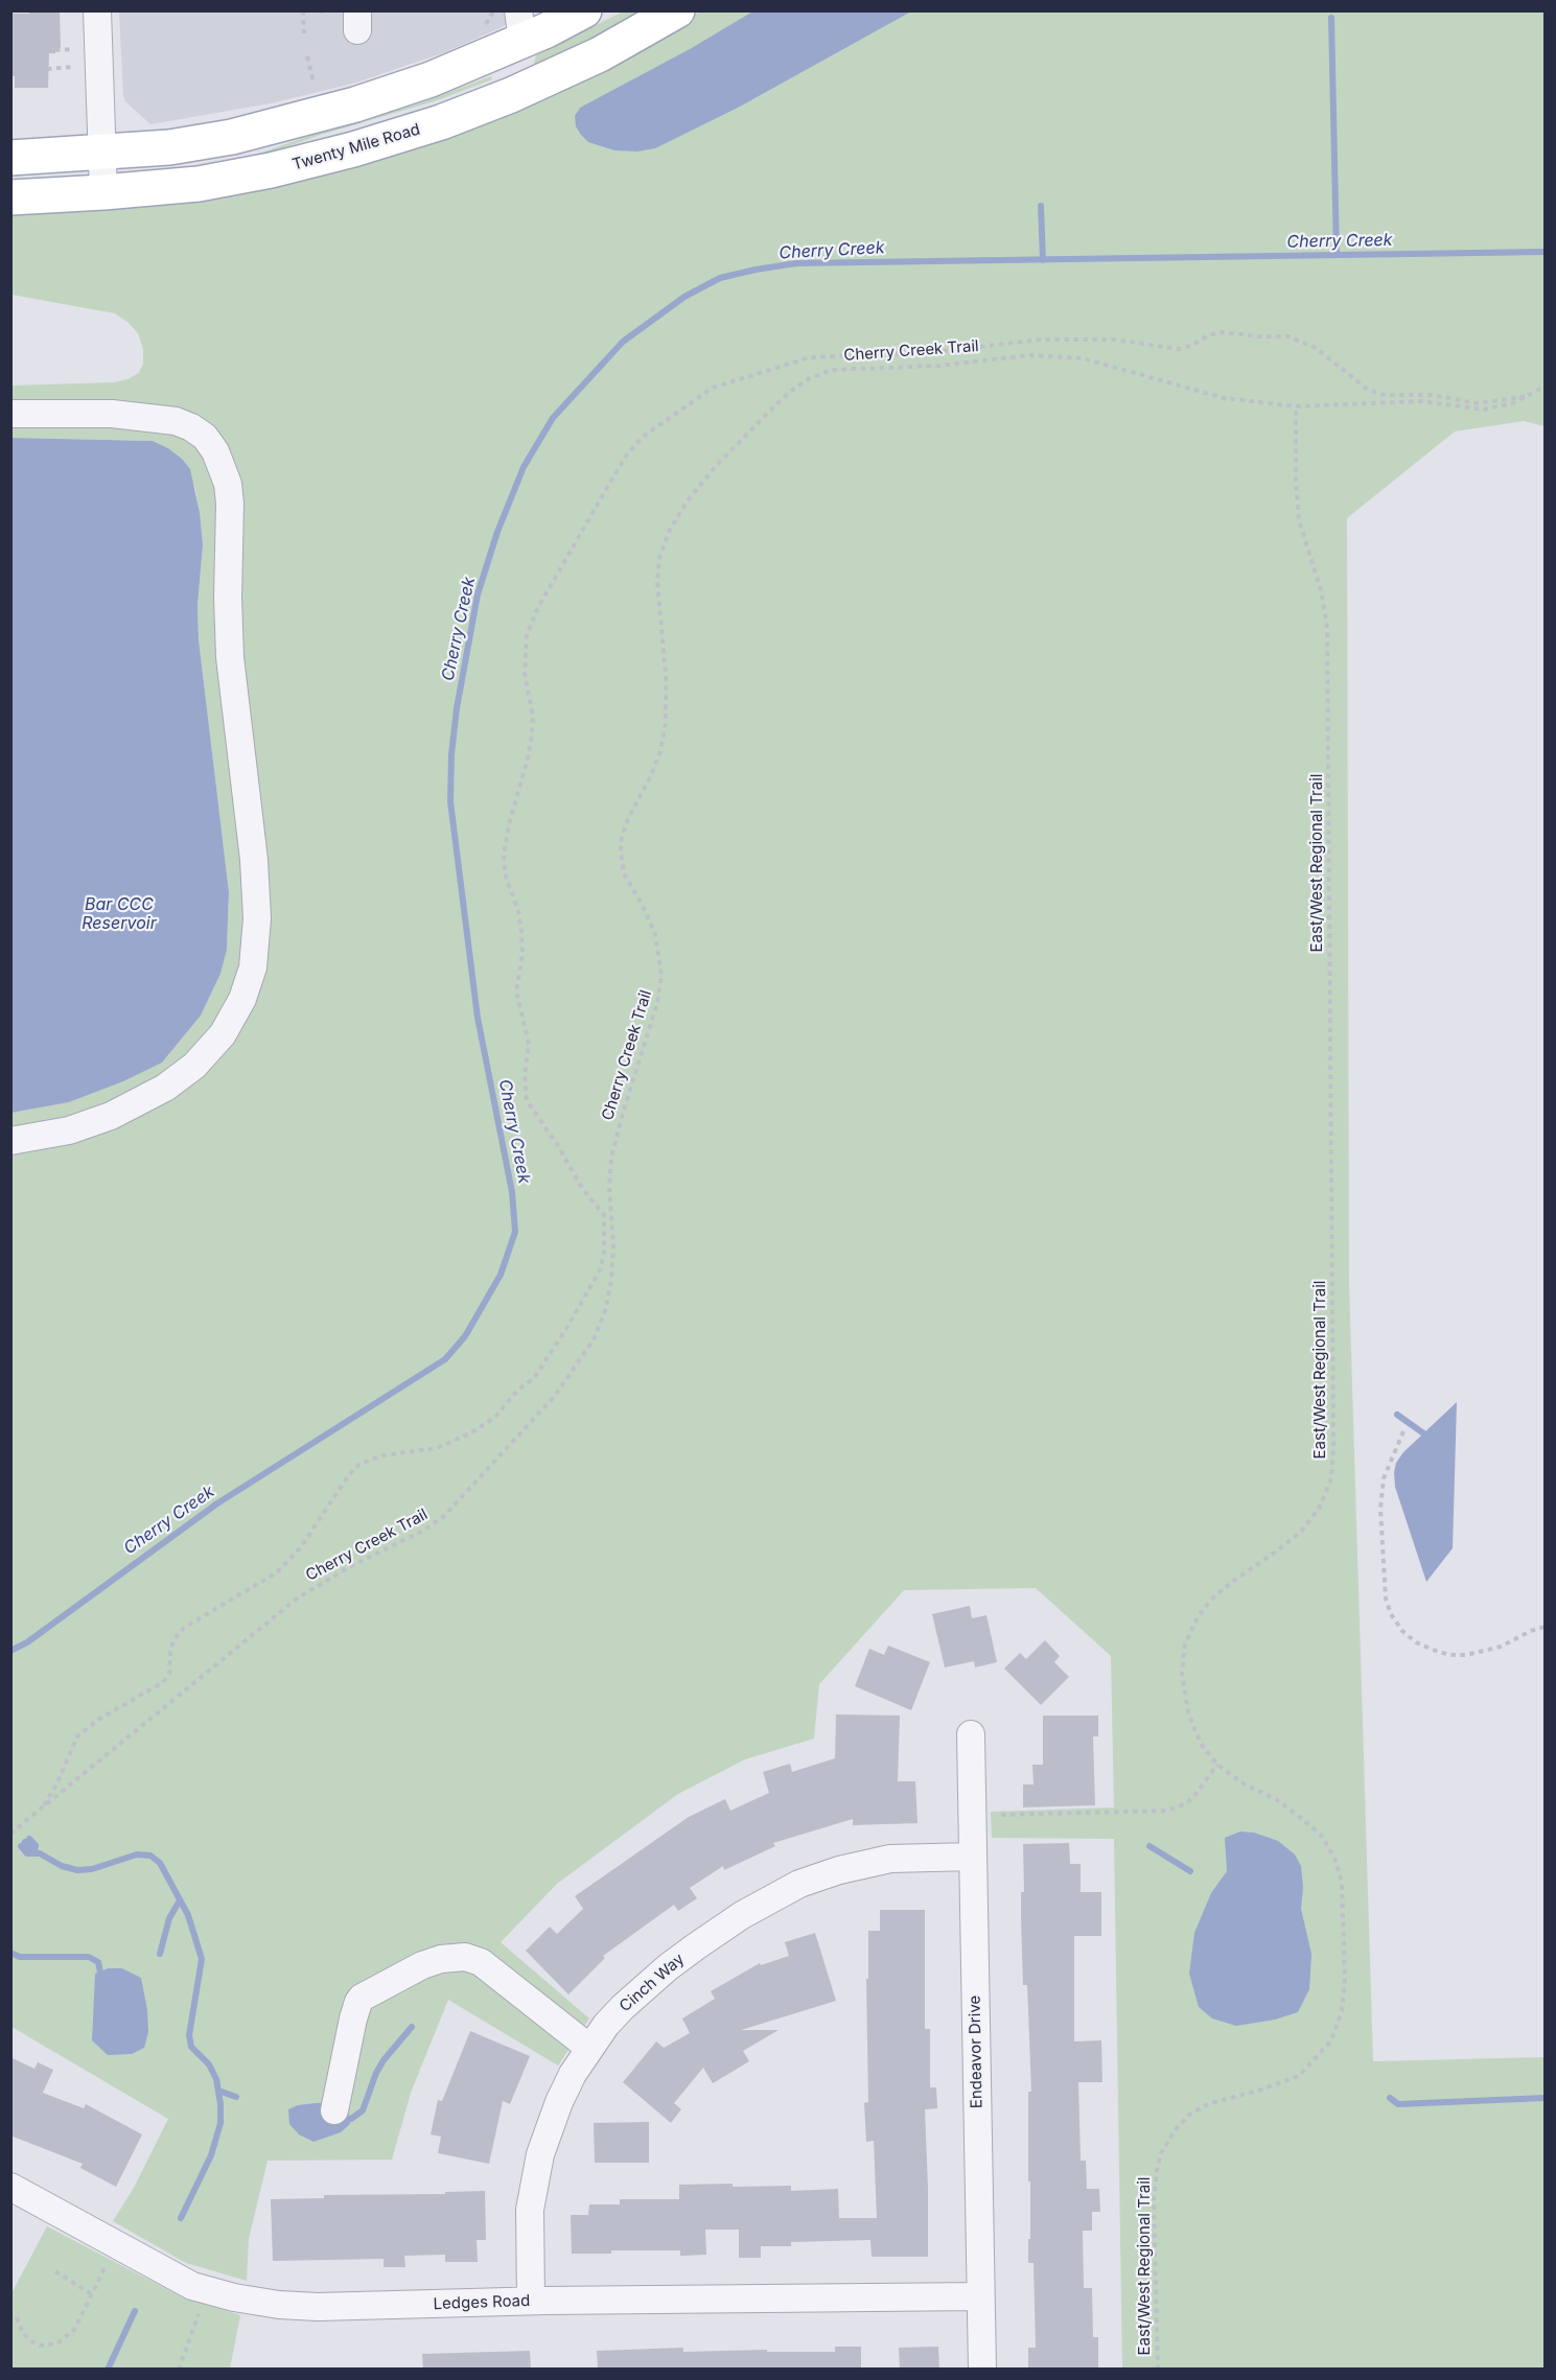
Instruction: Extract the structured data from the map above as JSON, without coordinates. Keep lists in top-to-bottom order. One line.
{"streets":{"main road":["Twenty Mile Road"],"street":["Cinch Way","Endeavor Drive","Ledges Road"],"path":["Cherry Creek Trail","East/West Regional Trail"]},"crossings":[["Cherry Creek Trail","East/West Regional Trail"],["Cinch Way","Endeavor Drive"],["Cinch Way","Ledges Road"],["Endeavor Drive","Ledges Road"]],"water":["Cherry Creek","Bar CCC Reservoir"]}
